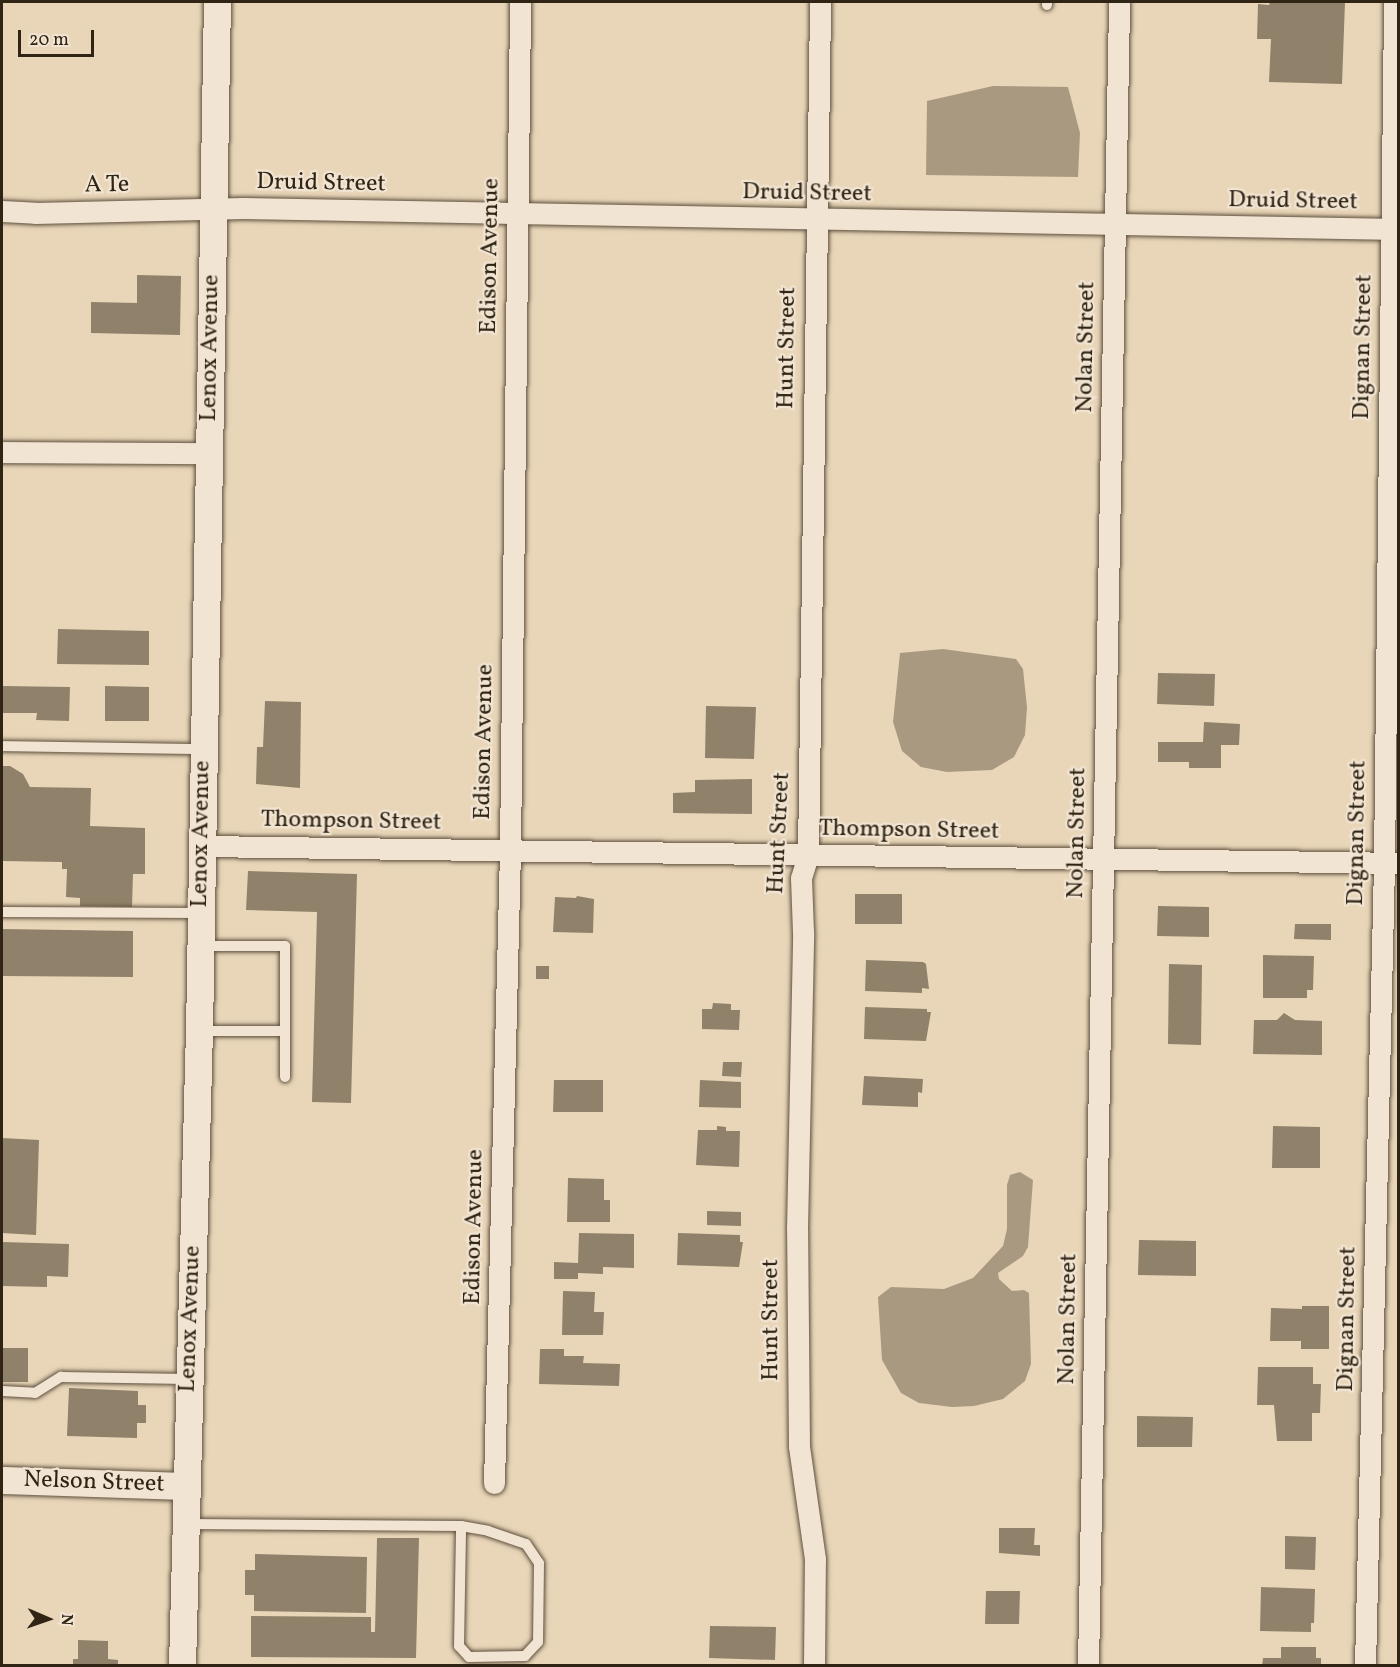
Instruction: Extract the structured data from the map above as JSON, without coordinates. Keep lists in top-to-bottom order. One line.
{"streets":{"street":["Druid Street","A Te","Edison Avenue","Nolan Street","Dignan Street","Lenox Avenue","Hunt Street","Thompson Street","Nelson Street"]},"crossings":[["Druid Street","A Te"],["Druid Street","Edison Avenue"],["Druid Street","Nolan Street"],["Druid Street","Dignan Street"],["Druid Street","Lenox Avenue"],["Druid Street","Hunt Street"],["A Te","Lenox Avenue"],["Edison Avenue","Thompson Street"],["Nolan Street","Thompson Street"],["Dignan Street","Thompson Street"],["Lenox Avenue","Thompson Street"],["Lenox Avenue","Nelson Street"],["Hunt Street","Thompson Street"]],"scale_bar":"20 m","north":"right"}
